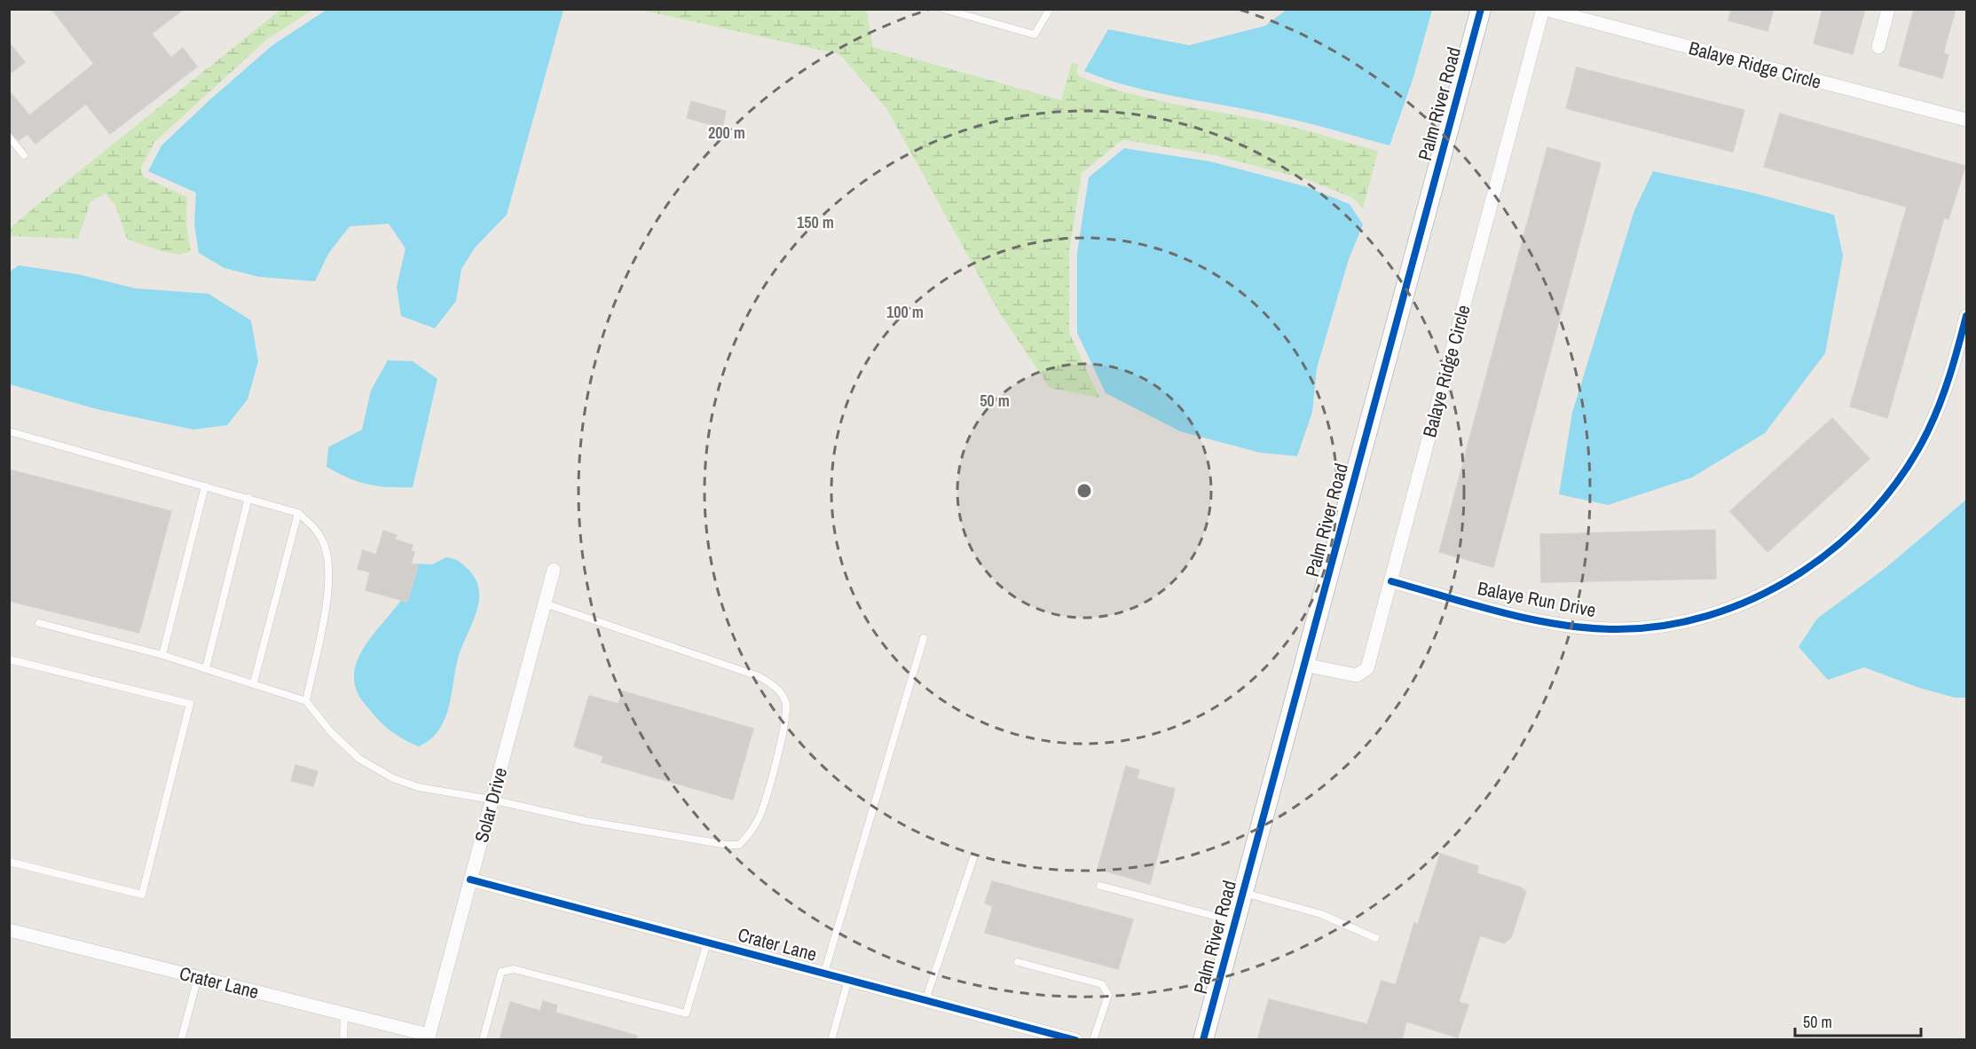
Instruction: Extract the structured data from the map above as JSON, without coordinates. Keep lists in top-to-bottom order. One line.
{"streets":{"street":["Balaye Ridge Circle","Palm River Road","Balaye Run Drive","Solar Drive","Crater Lane"]},"crossings":[["Balaye Ridge Circle","Palm River Road"],["Balaye Ridge Circle","Balaye Run Drive"],["Solar Drive","Crater Lane"]],"scale_bar":"50 m","rings":["200 m","150 m","100 m","50 m"]}
